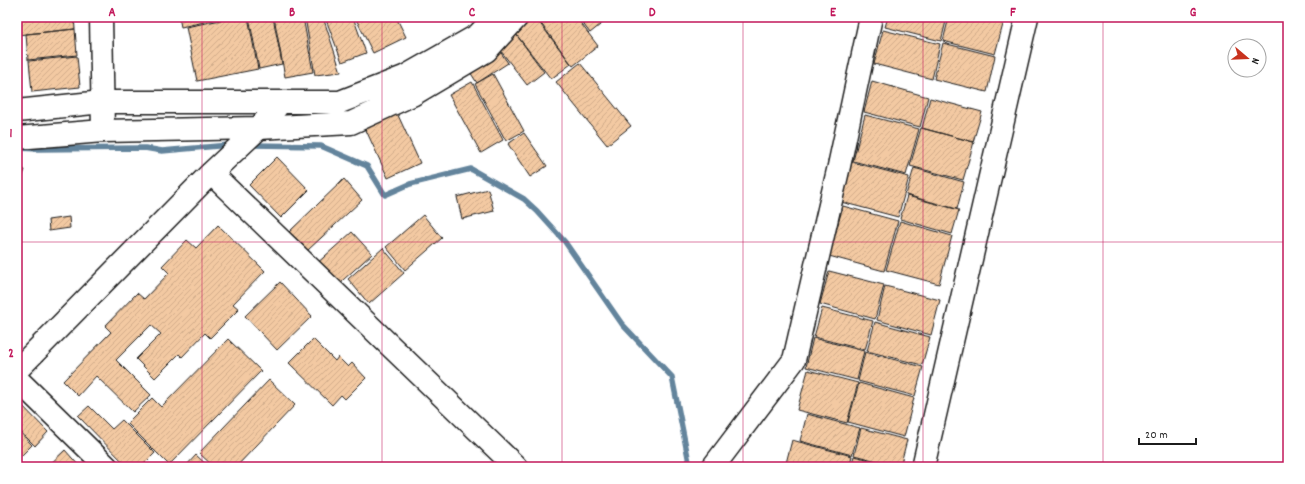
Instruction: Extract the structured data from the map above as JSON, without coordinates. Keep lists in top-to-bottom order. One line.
{"scale_bar":"20 m","north":"right","grid":{"columns":["A","B","C","D","E","F","G"],"rows":["1","2"]}}
